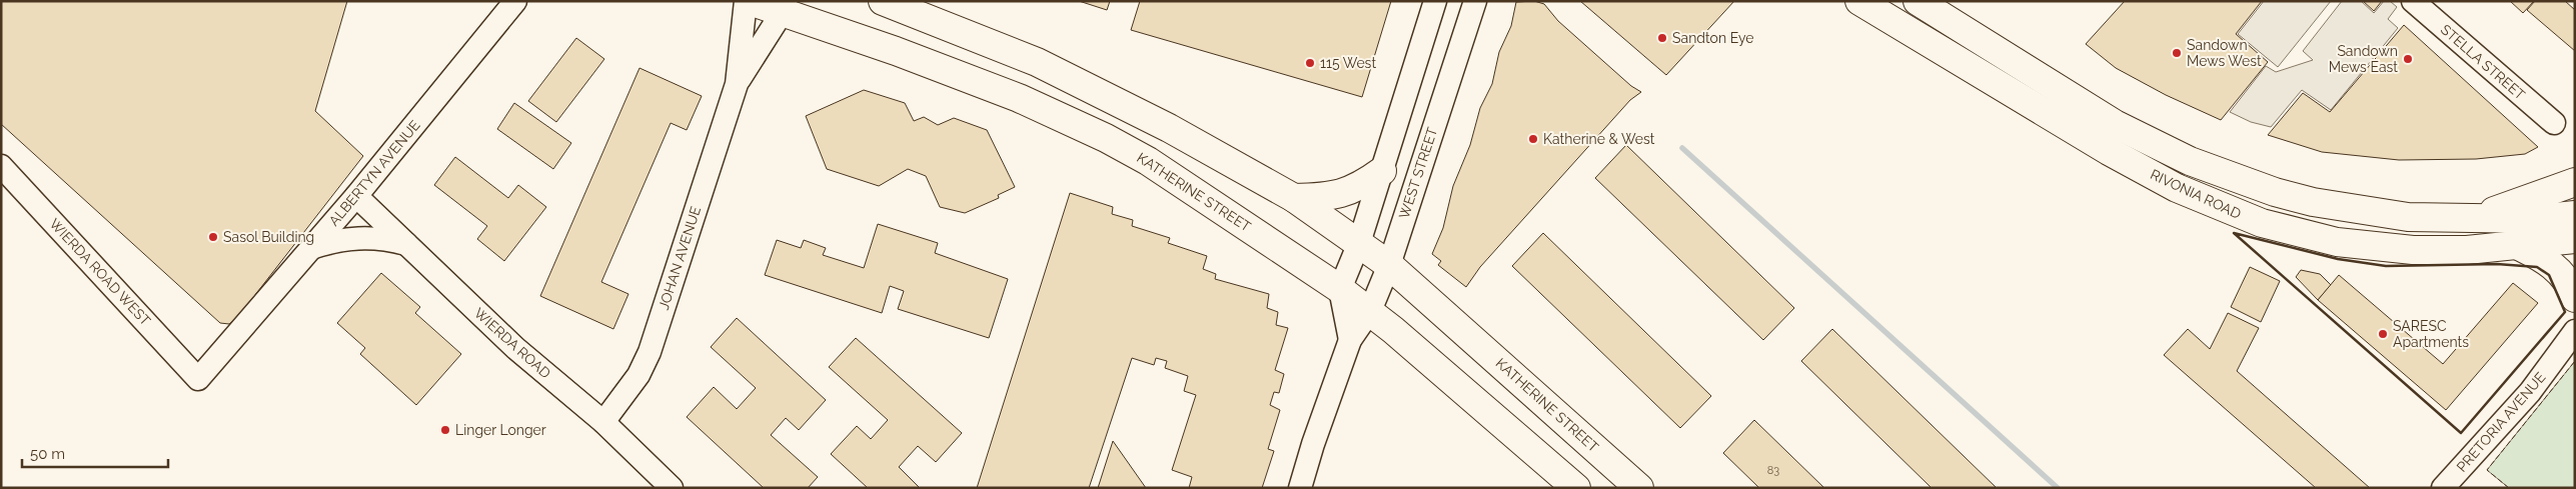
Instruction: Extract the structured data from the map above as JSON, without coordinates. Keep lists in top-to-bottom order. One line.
{"streets":{"main road":["KATHERINE STREET","RIVONIA ROAD"],"street":["STELLA STREET","ALBERTYN AVENUE","WEST STREET","JOHAN AVENUE","WIERDA ROAD WEST","WIERDA ROAD","PRETORIA AVENUE"]},"crossings":[["ALBERTYN AVENUE","WIERDA ROAD WEST"],["ALBERTYN AVENUE","WIERDA ROAD"],["WEST STREET","KATHERINE STREET"],["KATHERINE STREET","JOHAN AVENUE"],["JOHAN AVENUE","WIERDA ROAD"]],"places":["Sandton Eye","Sandown Mews West","Sandown Mews East","115 West","Katherine & West","Sasol Building","SARESC Apartments","Linger Longer"],"house_numbers":["83"],"scale_bar":"50 m"}
